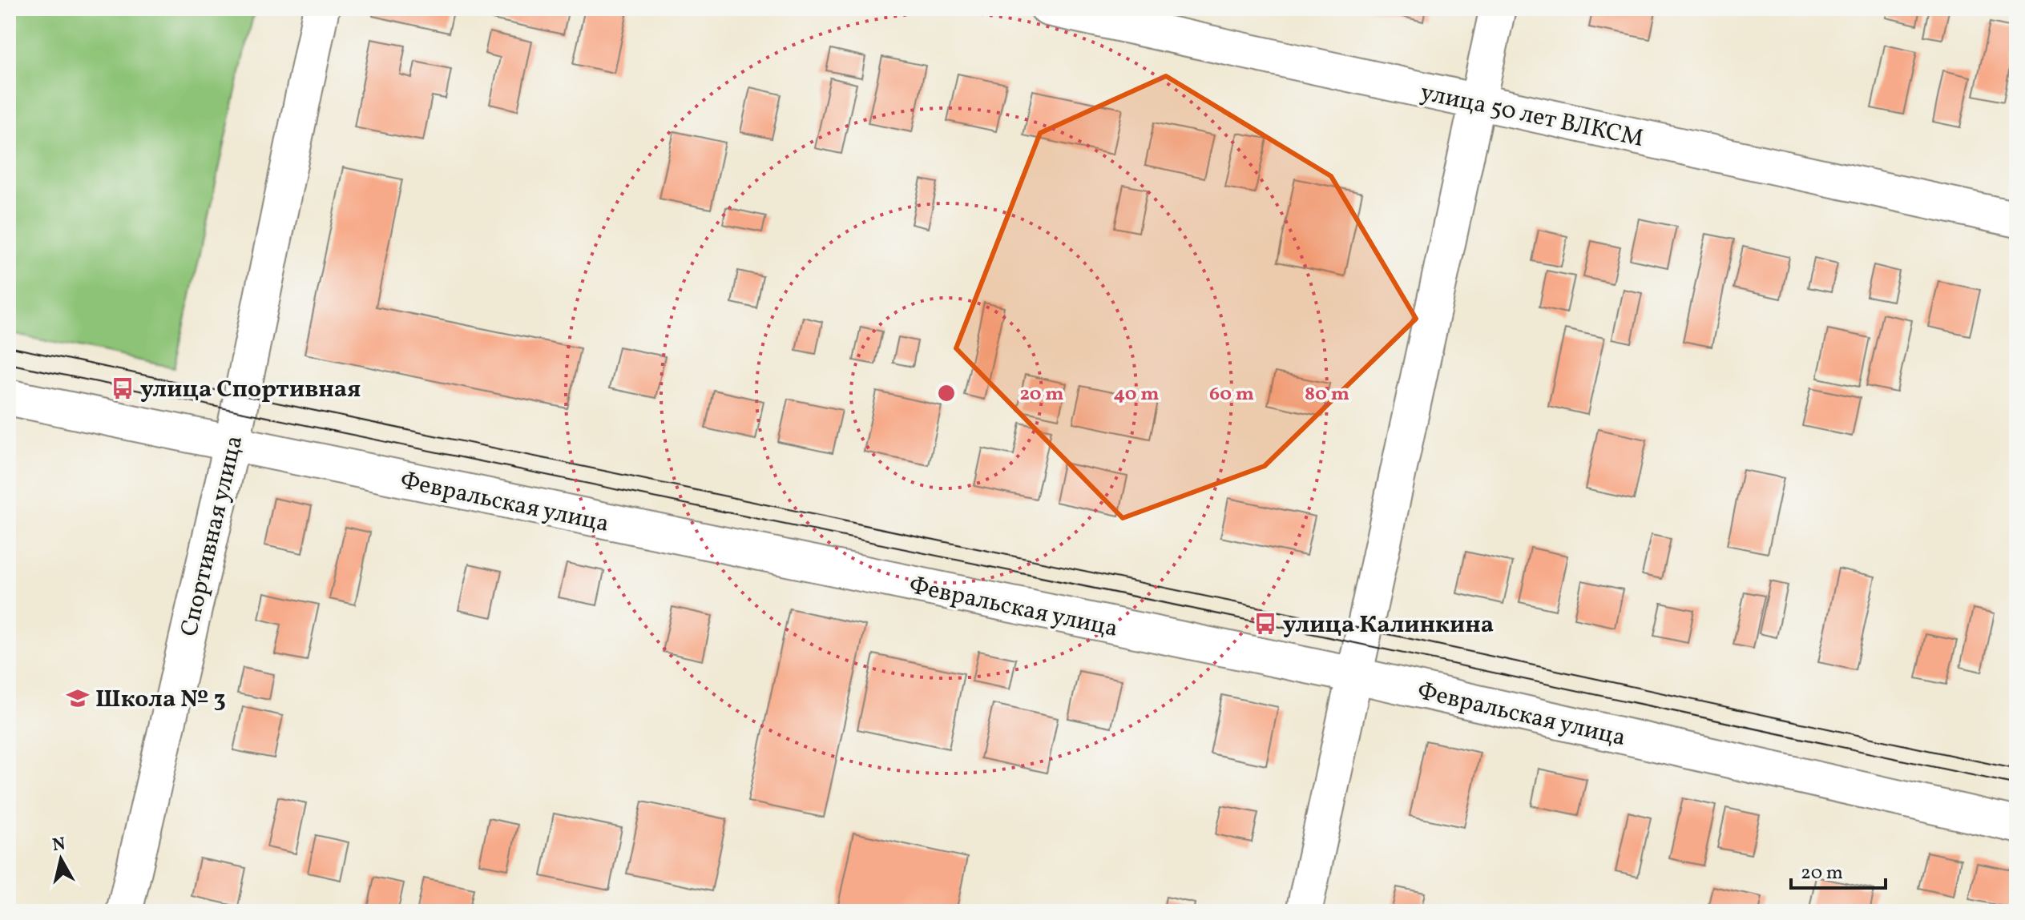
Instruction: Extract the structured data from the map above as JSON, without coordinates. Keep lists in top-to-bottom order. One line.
{"streets":{"street":["улица 50 лет ВЛКСМ","Февральская улица","Спортивная улица"]},"crossings":[["Февральская улица","Спортивная улица"]],"places":{"bus stop":["улица Спортивная","улица Калинкина"],"school or university":["Школа № 3"]},"scale_bar":"20 m","north":"top","rings":["20 m","40 m","60 m","80 m"]}
